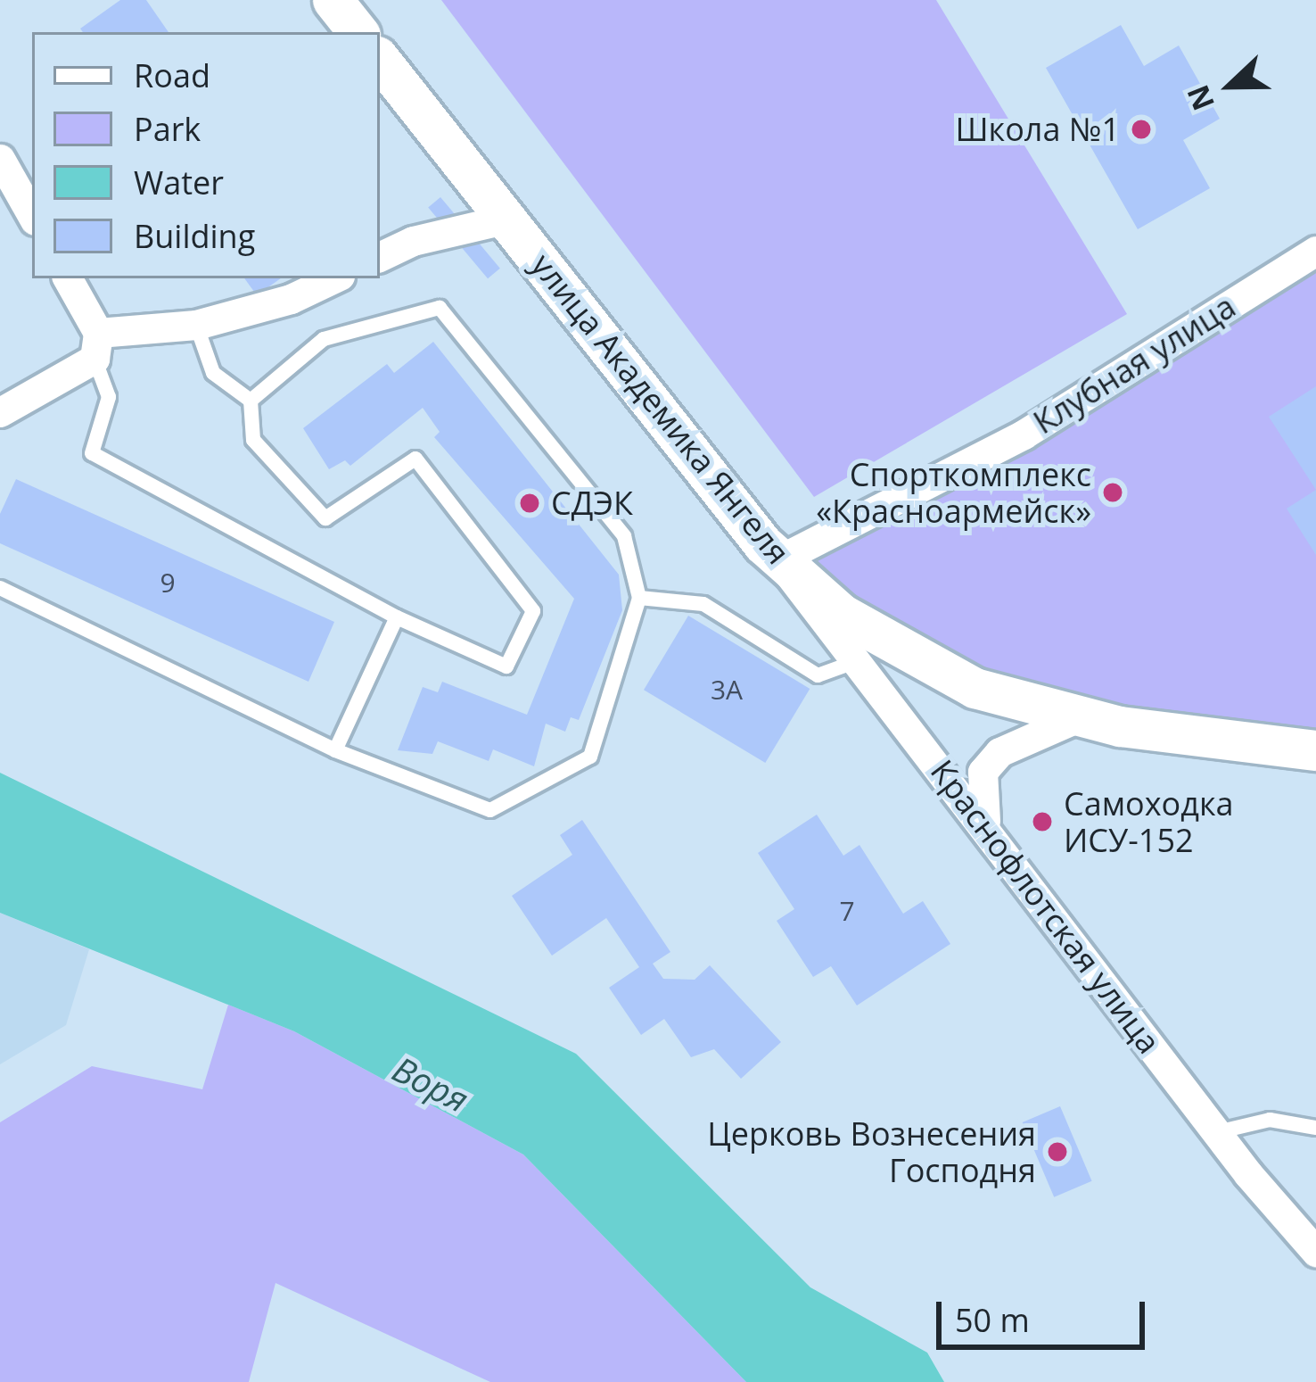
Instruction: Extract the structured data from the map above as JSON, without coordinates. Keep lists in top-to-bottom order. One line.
{"streets":{"main road":["улица Академика Янгеля"],"street":["Клубная улица","Краснофлотская улица"]},"crossings":[["Клубная улица","улица Академика Янгеля"],["Клубная улица","Краснофлотская улица"],["улица Академика Янгеля","Краснофлотская улица"]],"water":["Воря"],"places":["Школа №1","Спорткомплекс «Красноармейск»","СДЭК","Самоходка ИСУ-152","Церковь Вознесения Господня"],"house_numbers":["9","3А","7"],"legend":["Road","Park","Water","Building"],"scale_bar":"50 m","north":"left"}
